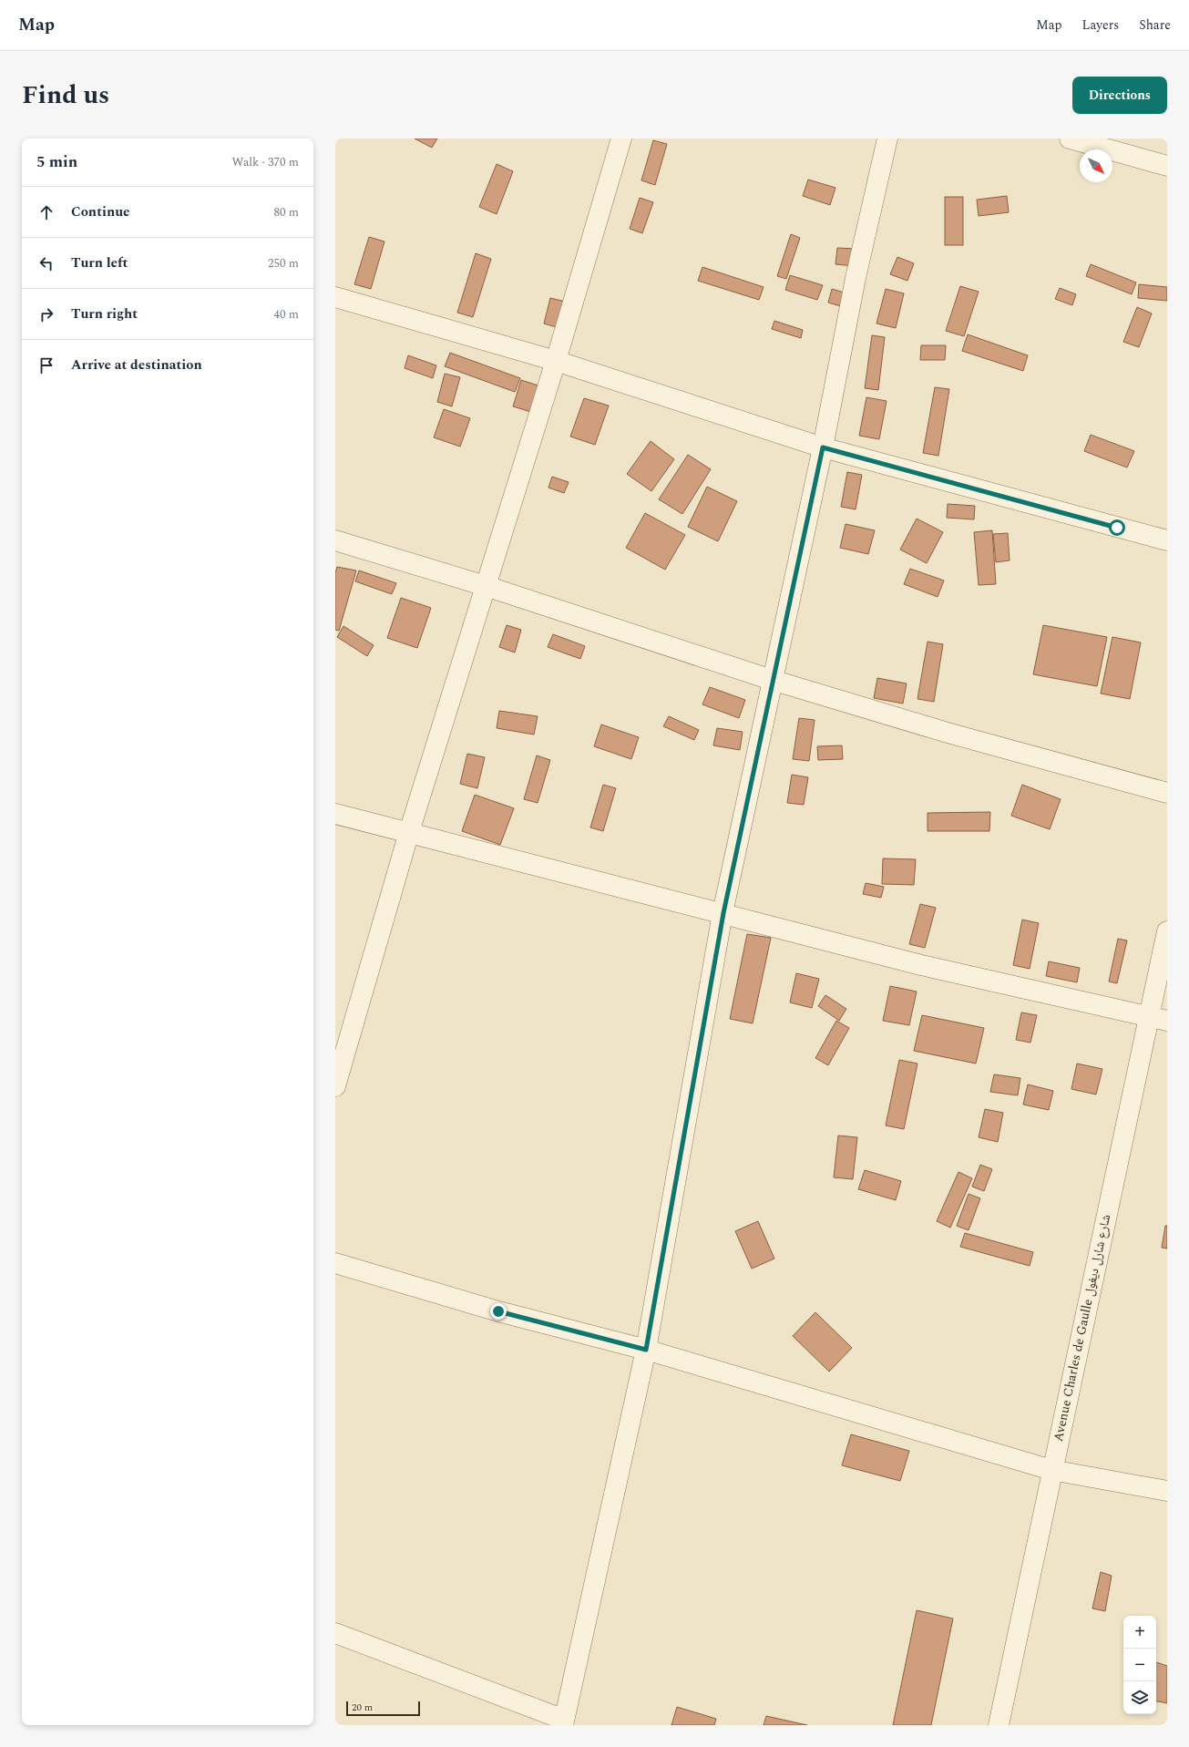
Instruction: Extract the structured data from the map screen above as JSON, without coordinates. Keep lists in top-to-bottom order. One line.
{"streets":{"street":["Avenue Charles de Gaulle شارع شارل ديغول"]},"scale_bar":"20 m","north":"bottom right","page":{"header":"Map","nav":["Map","Layers","Share"],"title":"Find us","buttons":"Directions","heading":["5 min","Walk · 370 m"],"list":[["Continue","80 m"],["Turn left","250 m"],["Turn right","40 m"],"Arrive at destination"],"map_buttons":["+","−"],"scale":"20 m"}}
